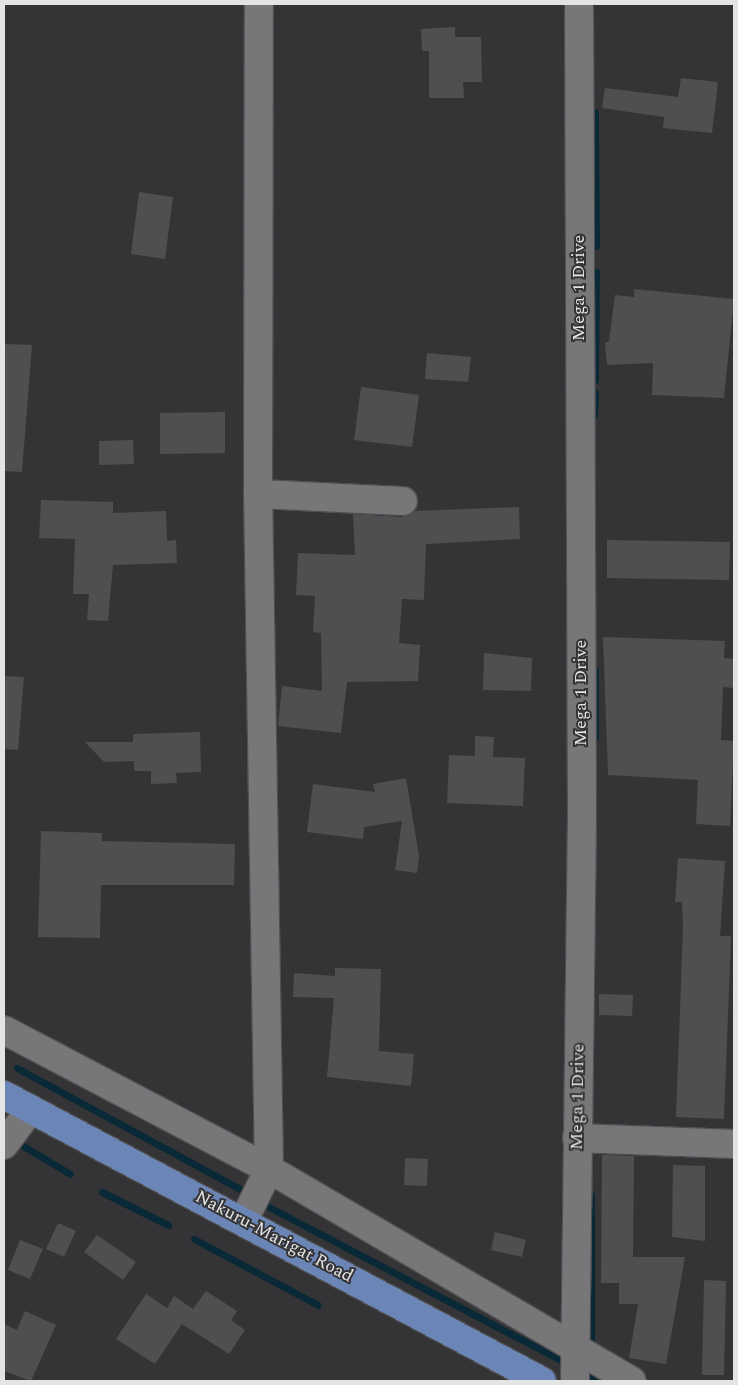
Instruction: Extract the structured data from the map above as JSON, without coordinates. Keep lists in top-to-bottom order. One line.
{"streets":{"main road":["Nakuru-Marigat Road"],"street":["Mega 1 Drive"]}}
